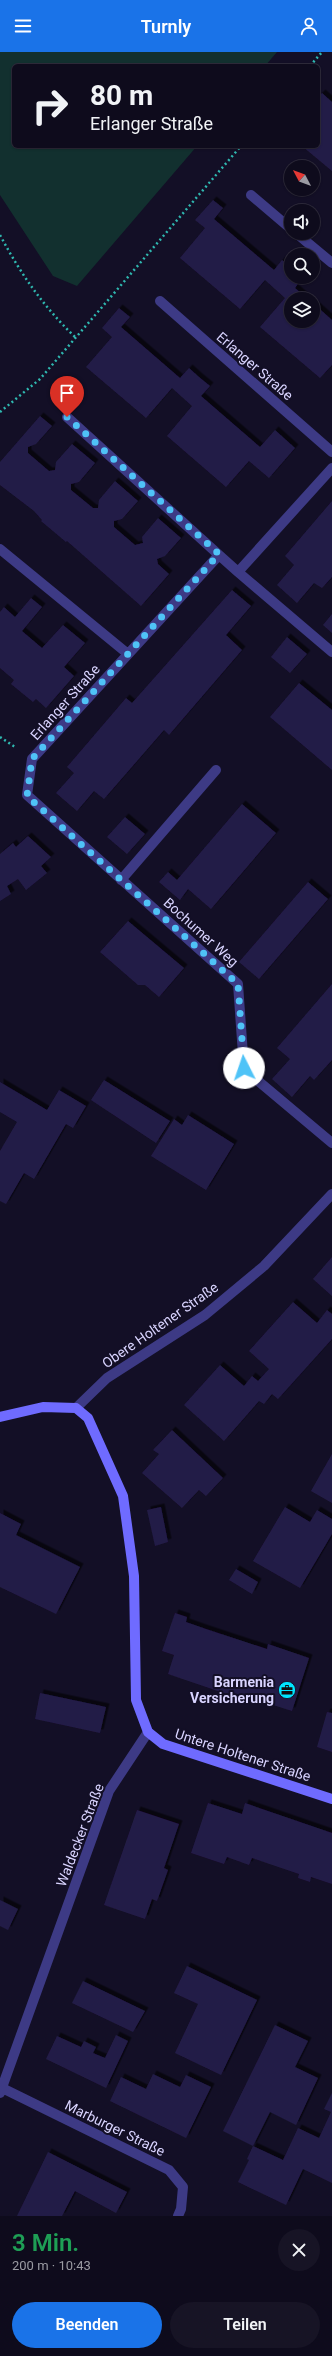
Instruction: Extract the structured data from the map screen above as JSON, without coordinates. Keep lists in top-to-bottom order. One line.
{"streets":{"street":["Erlanger Straße","Bochumer Weg","Obere Holtener Straße","Untere Holtener Straße","Waldecker Straße","Marburger Straße"]},"crossings":[["Erlanger Straße","Bochumer Weg"],["Untere Holtener Straße","Waldecker Straße"],["Waldecker Straße","Marburger Straße"]],"places":{"office":["Barmenia Versicherung"]},"north":"top left","page":{"header":"Turnly","turn":["80 m","Erlanger Straße"],"heading":["3 Min.","200 m · 10:43"],"buttons":["Beenden","Teilen"]}}
